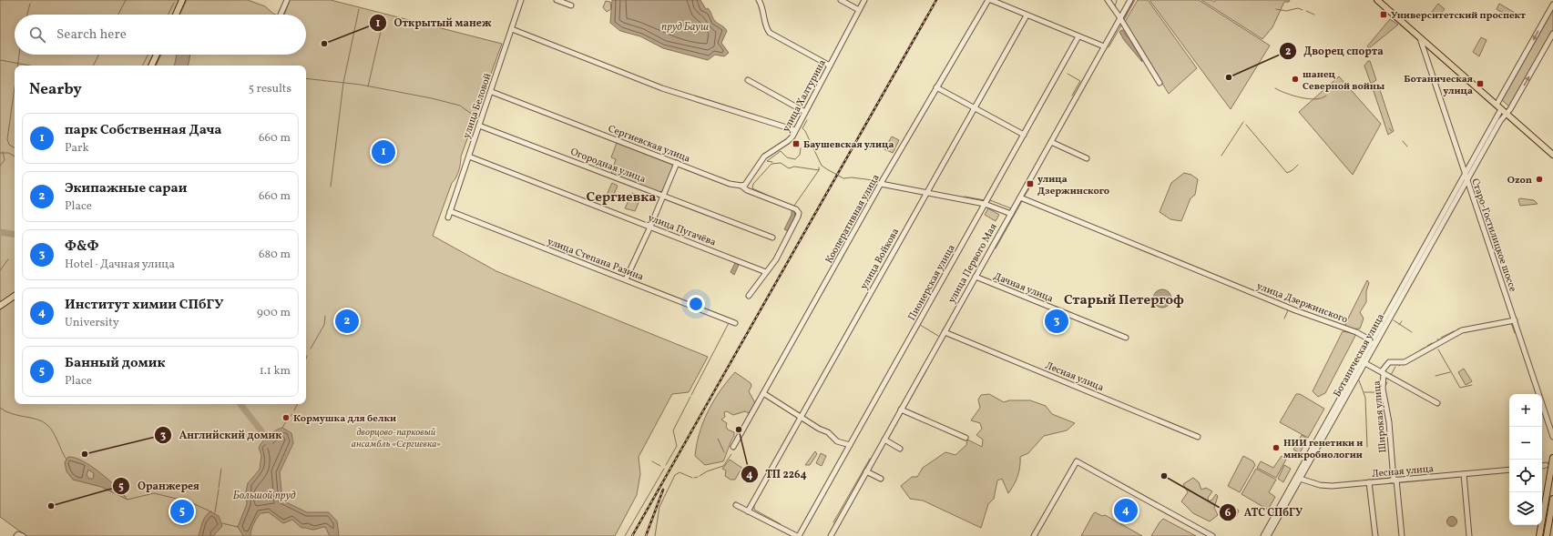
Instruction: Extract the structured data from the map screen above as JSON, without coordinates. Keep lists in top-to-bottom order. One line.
{"streets":{"street":["улица Халтурина","улица Беловой","Сергиевская улица","Огородная улица","Кооперативная улица","улица Пугачёва","Старо-Гостилицкое шоссе","улица Степана Разина","улица Войкова","улица Первого Мая","Пионерская улица","Дачная улица","улица Дзержинского","Ботаническая улица","Лесная улица","Широкая улица"]},"crossings":[["улица Халтурина","Сергиевская улица"],["улица Беловой","Сергиевская улица"],["улица Беловой","Огородная улица"],["улица Беловой","улица Пугачёва"],["улица Беловой","улица Степана Разина"],["Сергиевская улица","улица Пугачёва"],["Старо-Гостилицкое шоссе","Ботаническая улица"],["улица Первого Мая","Дачная улица"],["улица Первого Мая","улица Дзержинского"],["улица Первого Мая","Лесная улица"],["улица Дзержинского","Ботаническая улица"],["Ботаническая улица","Лесная улица"],["Лесная улица","Широкая улица"]],"districts":["Сергиевка","Старый Петергоф"],"water":["пруд Бауш","Большой пруд"],"parks":["дворцово-парковый ансамбль «Сергиевка»"],"places":{"transit":["Университетский проспект","Ботаническая улица","Баушевская улица","улица Дзержинского"],"other":["Открытый манеж","Дворец спорта","шанец Северной войны","Ozon","Кормушка для белки","ТП 2264","НИИ генетики и микробиологии","Английский домик","АТС СПбГУ","Оранжерея"]},"page":{"search":"Search here","heading":["Nearby","5 results"],"list":[{"mark":"1","name":"парк Собственная Дача","note":"Park","value":"660 m"},{"mark":"2","name":"Экипажные сараи","note":"Place","value":"660 m"},{"mark":"3","name":"Ф&Ф","note":"Hotel · Дачная улица","value":"680 m"},{"mark":"4","name":"Институт химии СПбГУ","note":"University","value":"900 m"},{"mark":"5","name":"Банный домик","note":"Place","value":"1.1 km"}],"pins":["1","2","3","4","5"],"map_buttons":["+","−"]}}
